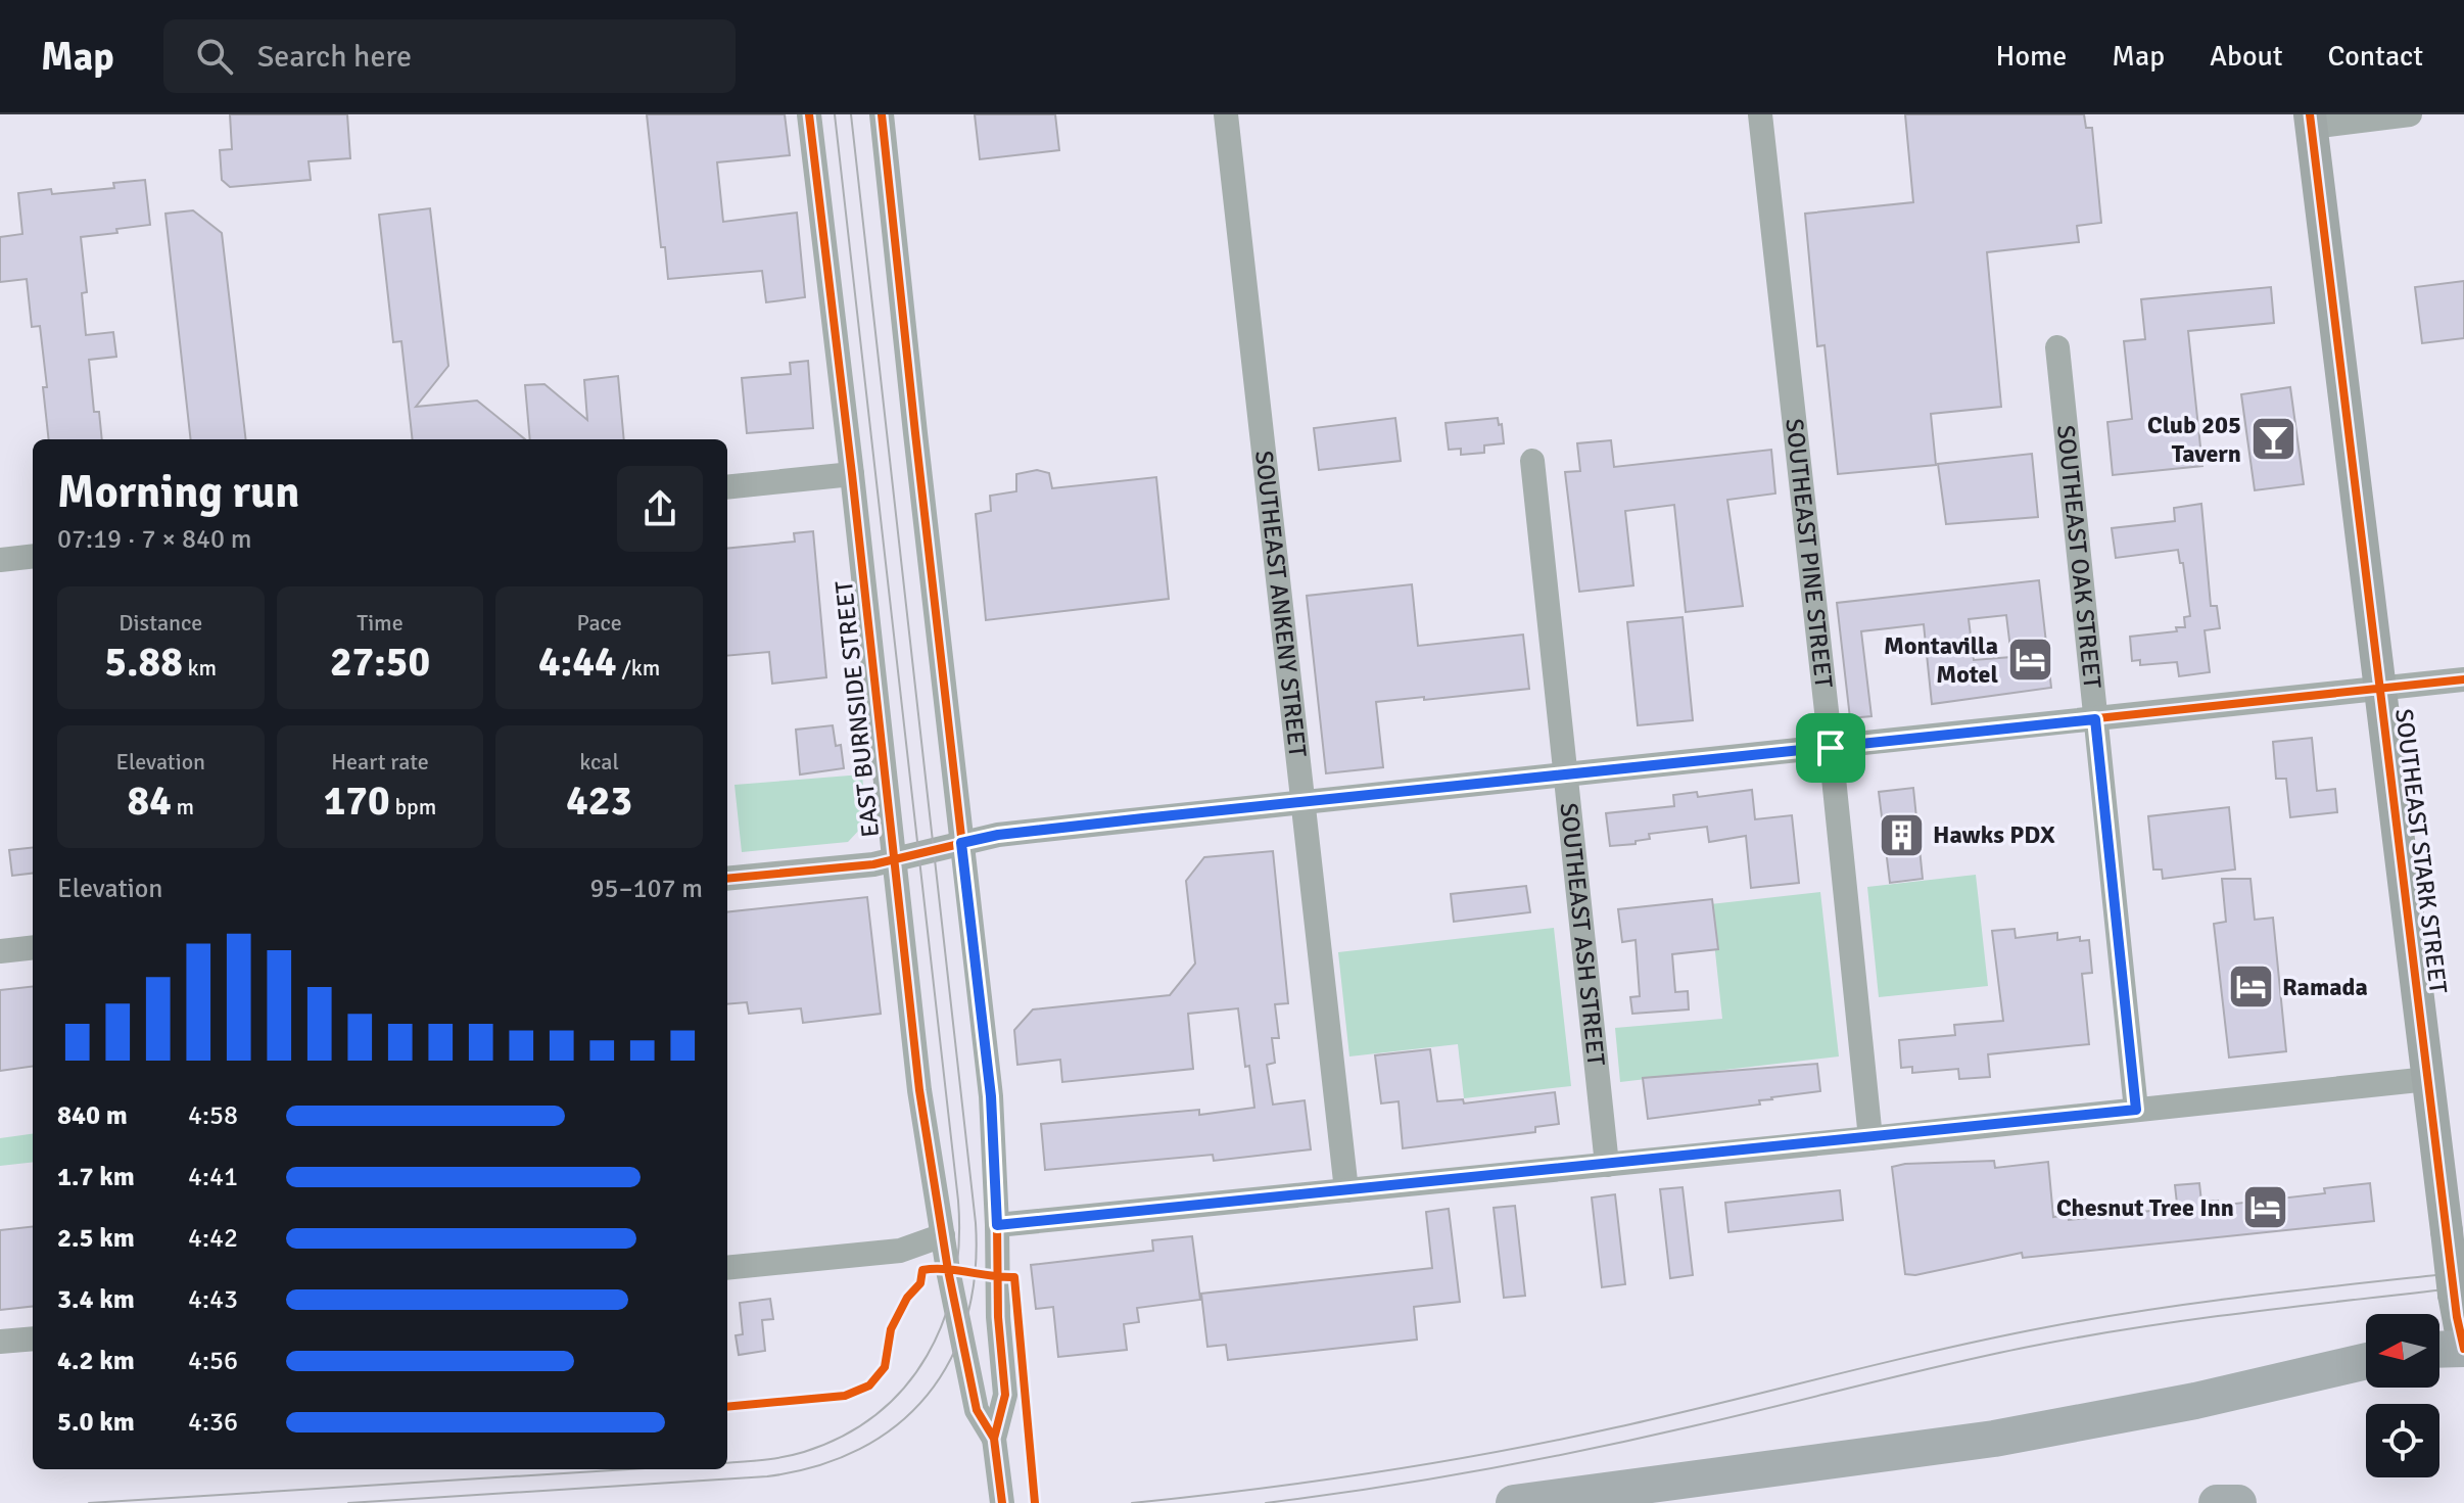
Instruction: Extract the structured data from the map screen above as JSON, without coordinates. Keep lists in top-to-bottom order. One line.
{"streets":{"main road":["SOUTHEAST STARK STREET"],"street":["SOUTHEAST PINE STREET","SOUTHEAST OAK STREET","SOUTHEAST ANKENY STREET","EAST BURNSIDE STREET","SOUTHEAST ASH STREET"]},"places":{"bar":["Club 205 Tavern"],"hotel":["Montavilla Motel","Ramada","Chesnut Tree Inn"],"building":["Hawks PDX"]},"north":"left","page":{"header":"Map","search":"Search here","nav":["Home","Map","About","Contact"],"heading":["Morning run","07:19 · 7 × 840 m"],"stats":[["Distance","5.88 km"],["Time","27:50"],["Pace","4:44 /km"],["Elevation","84 m"],["Heart rate","170 bpm"],["kcal","423"]],"chart":["Elevation","95–107 m"],"list":[{"name":"840 m","note":"4:58"},{"name":"1.7 km","note":"4:41"},{"name":"2.5 km","note":"4:42"},{"name":"3.4 km","note":"4:43"},{"name":"4.2 km","note":"4:56"},{"name":"5.0 km","note":"4:36"}]}}
